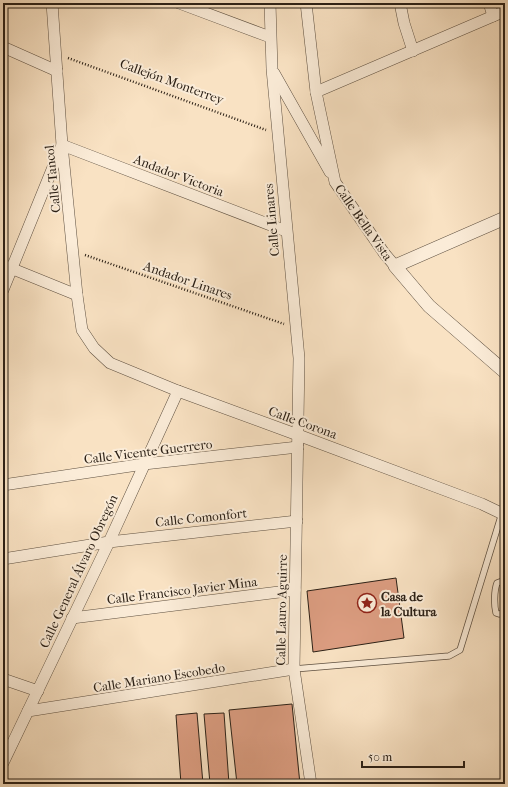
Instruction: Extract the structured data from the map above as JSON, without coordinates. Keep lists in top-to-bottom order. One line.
{"streets":{"street":["Andador Victoria","Calle Tancol","Calle Linares","Calle Bella Vista","Calle Corona","Calle Vicente Guerrero","Calle Comonfort","Calle General Álvaro Obregón","Calle Francisco Javier Mina","Calle Lauro Aguirre","Calle Mariano Escobedo"],"path":["Callejón Monterrey","Andador Linares"]},"crossings":[["Callejón Monterrey","Calle Tancol"],["Callejón Monterrey","Calle Linares"],["Andador Victoria","Calle Tancol"],["Andador Victoria","Calle Linares"],["Calle Tancol","Andador Linares"],["Calle Tancol","Calle Corona"],["Calle Linares","Andador Linares"],["Calle Linares","Calle Corona"],["Calle Linares","Calle Lauro Aguirre"],["Calle Corona","Calle General Álvaro Obregón"],["Calle Corona","Calle Lauro Aguirre"],["Calle Vicente Guerrero","Calle General Álvaro Obregón"],["Calle Vicente Guerrero","Calle Lauro Aguirre"],["Calle Comonfort","Calle General Álvaro Obregón"],["Calle Comonfort","Calle Lauro Aguirre"],["Calle General Álvaro Obregón","Calle Francisco Javier Mina"],["Calle General Álvaro Obregón","Calle Mariano Escobedo"],["Calle Francisco Javier Mina","Calle Lauro Aguirre"],["Calle Lauro Aguirre","Calle Mariano Escobedo"]],"places":{"place":["Casa de la Cultura"]},"scale_bar":"50 m"}
